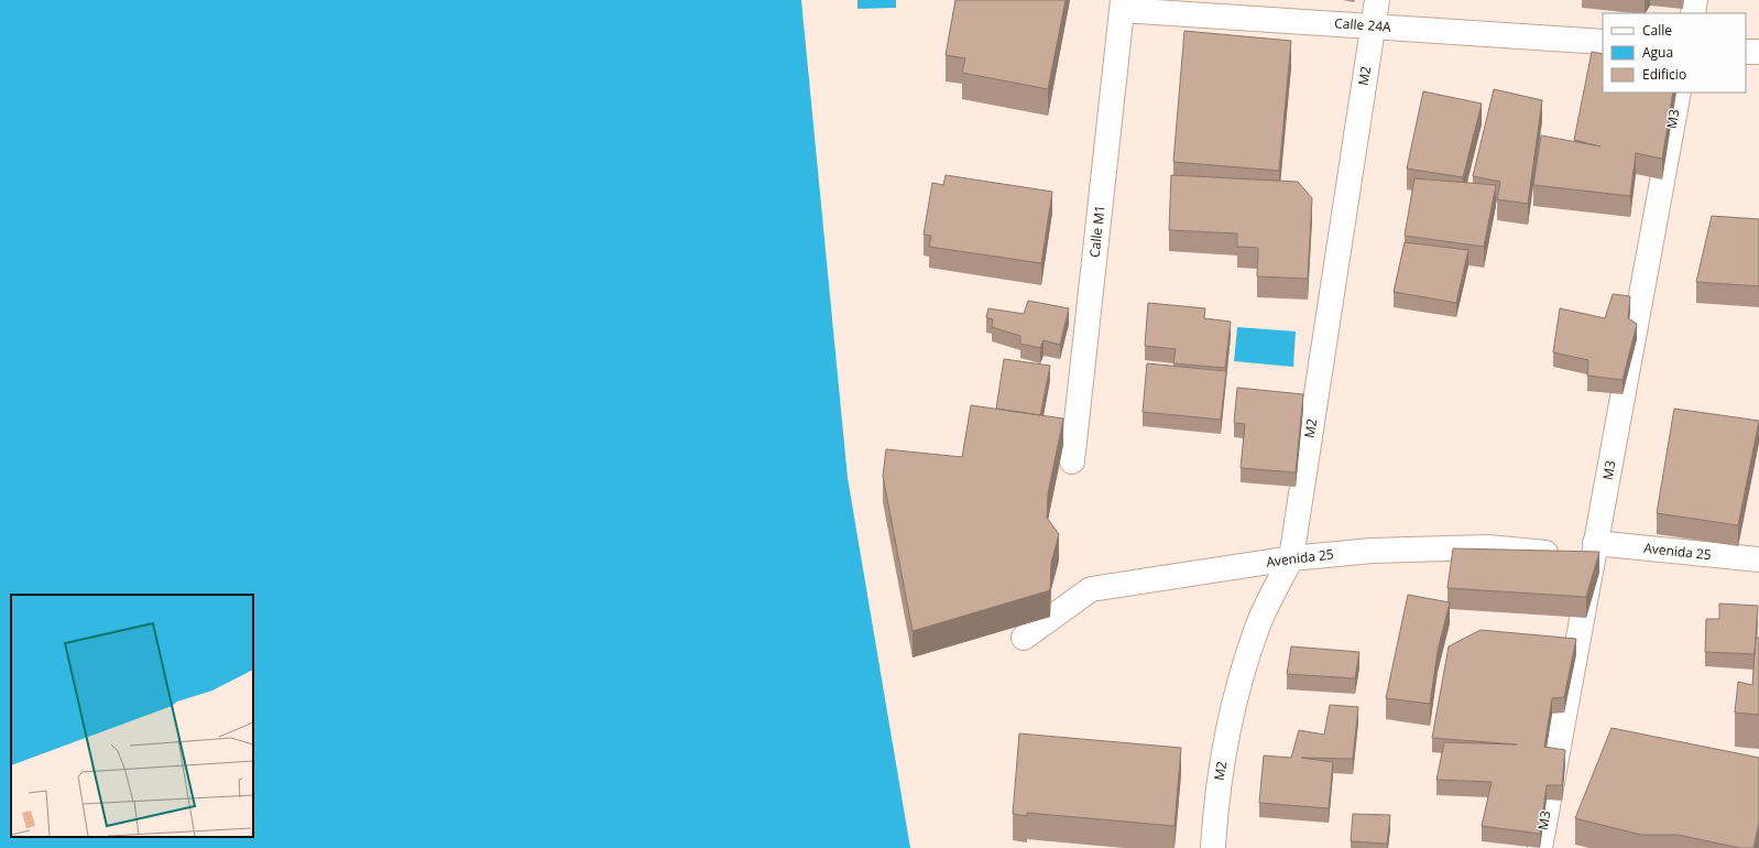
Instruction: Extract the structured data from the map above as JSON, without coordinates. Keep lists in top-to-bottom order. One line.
{"streets":{"street":["Calle 24A","M2","M3","Calle M1","Avenida 25"]},"crossings":[["Calle 24A","M2"],["Calle 24A","Calle M1"],["M2","Avenida 25"],["M3","Avenida 25"]],"legend":["Calle","Agua","Edificio"]}
